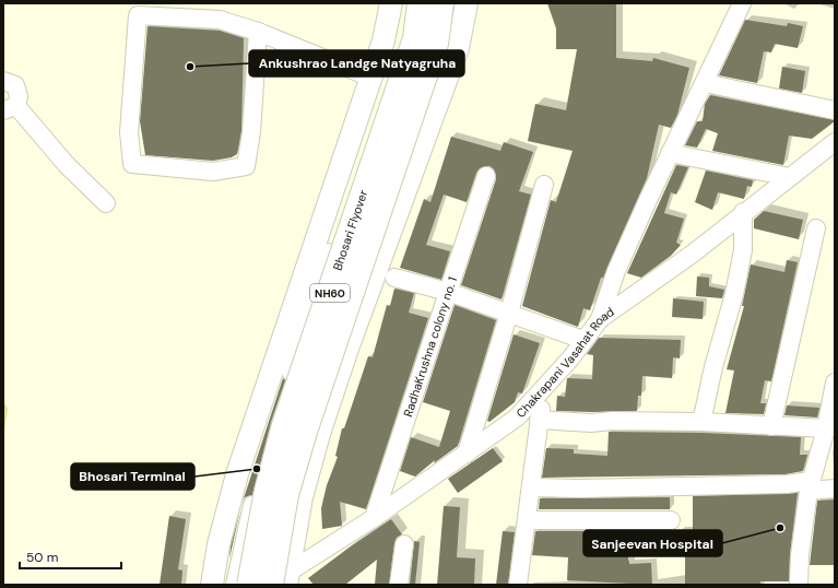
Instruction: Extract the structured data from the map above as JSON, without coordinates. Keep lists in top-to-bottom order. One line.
{"streets":{"highway":["Bhosari Flyover","NH60"],"street":["RadhaKrushna colony no. 1","Chakrapani Vasahat Road"]},"crossings":[["Bhosari Flyover","Chakrapani Vasahat Road"],["RadhaKrushna colony no. 1","Chakrapani Vasahat Road"]],"places":["Ankushrao Landge Natyagruha","Bhosari Terminal","Sanjeevan Hospital"],"scale_bar":"50 m"}
